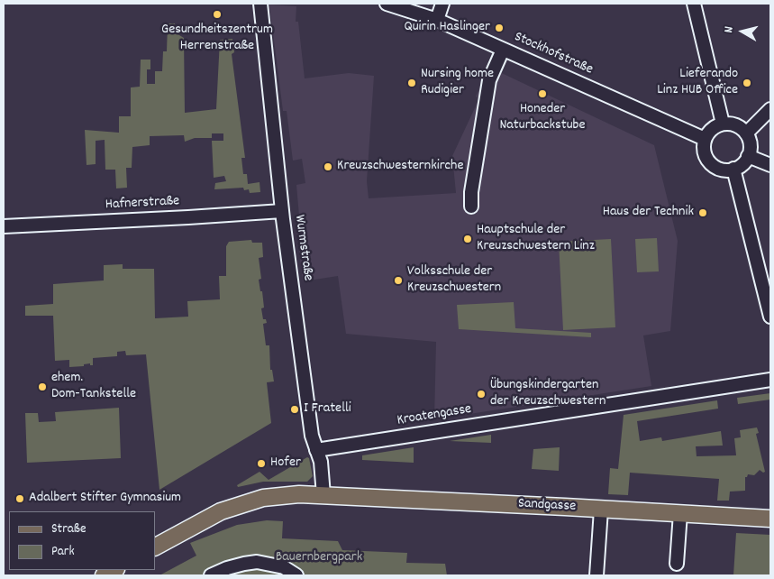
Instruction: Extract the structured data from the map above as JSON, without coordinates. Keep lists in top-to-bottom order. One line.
{"streets":{"main road":["Sandgasse"],"street":["Stockhofstraße","Hafnerstraße","Wurmstraße","Kroatengasse"]},"crossings":[["Hafnerstraße","Wurmstraße"],["Wurmstraße","Kroatengasse"],["Wurmstraße","Sandgasse"]],"parks":["Bauernbergpark"],"places":["Gesundheitszentrum Herrenstraße","Quirin Haslinger","Nursing home Rudigier","Lieferando Linz HUB Office","Honeder Naturbackstube","Kreuzschwesternkirche","Haus der Technik","Hauptschule der Kreuzschwestern Linz","Volksschule der Kreuzschwestern","ehem. Dom-Tankstelle","Übungskindergarten der Kreuzschwestern","I Fratelli","Hofer","Adalbert Stifter Gymnasium"],"legend":["Straße","Park"],"north":"left"}
